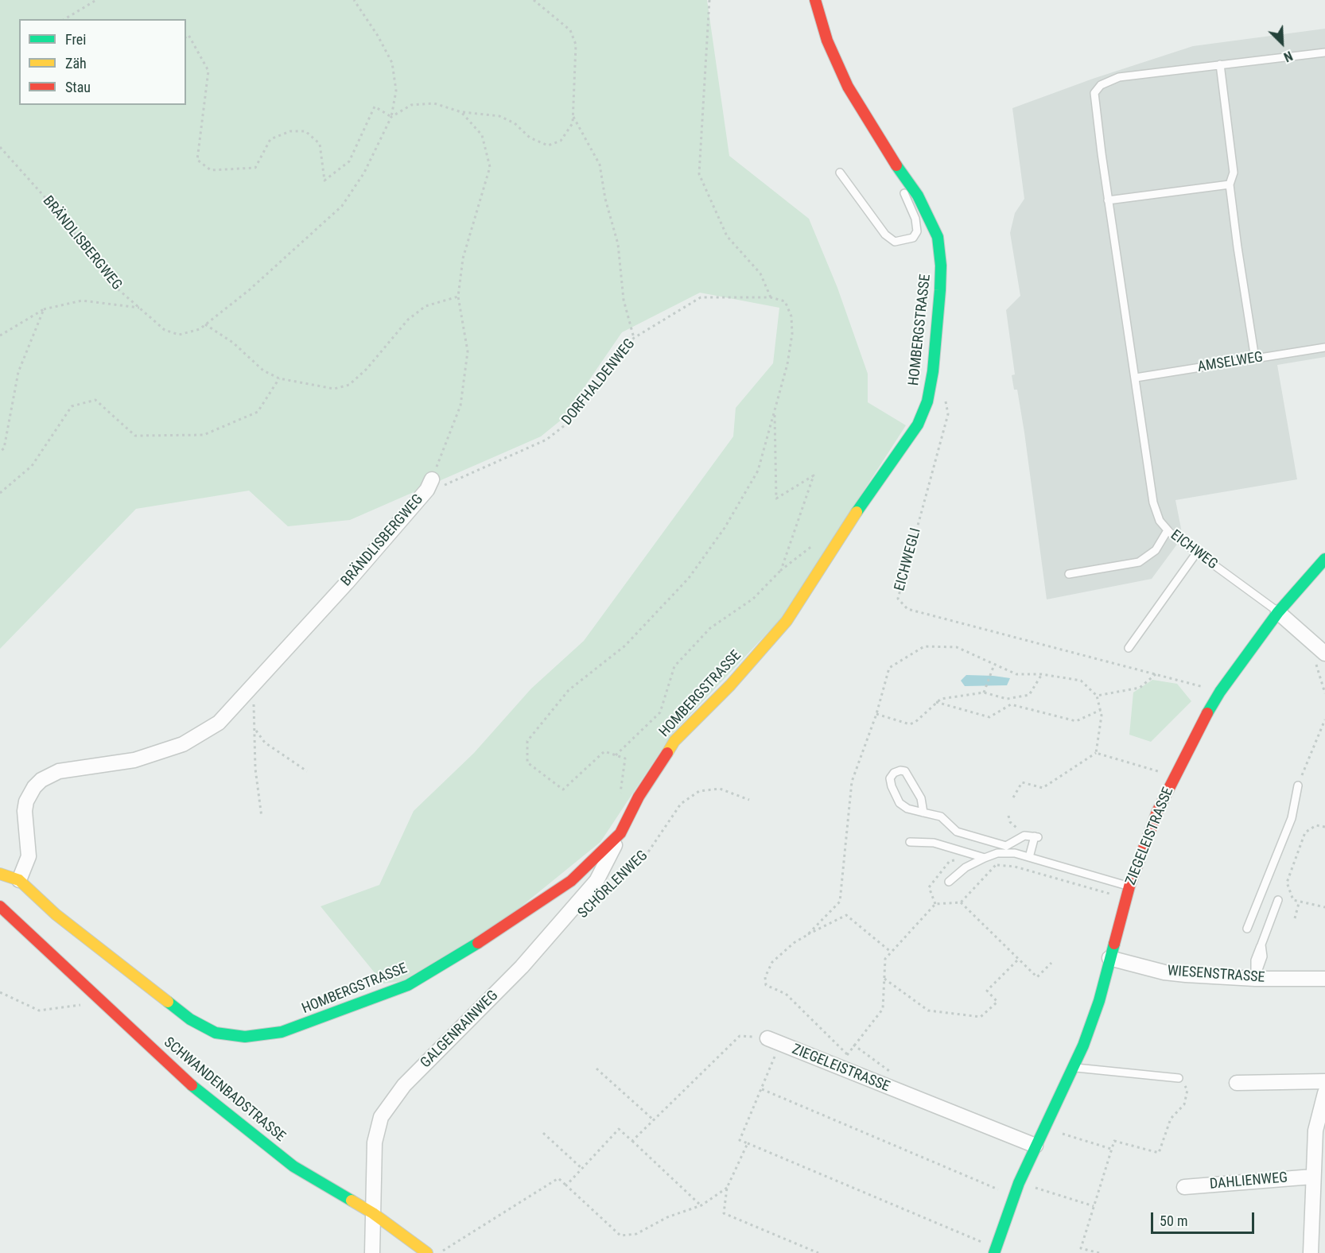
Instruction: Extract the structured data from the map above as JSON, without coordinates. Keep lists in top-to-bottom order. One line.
{"streets":{"street":["BRÄNDLISBERGWEG","HOMBERGSTRASSE","ZIEGELEISTRASSE","WIESENSTRASSE","GALGENRAINWEG","SCHWANDENBADSTRASSE","DAHLIENWEG"],"lane":["AMSELWEG","EICHWEG"],"path":["DORFHALDENWEG","EICHWEGLI","SCHÖRLENWEG"]},"crossings":[["BRÄNDLISBERGWEG","HOMBERGSTRASSE"],["BRÄNDLISBERGWEG","DORFHALDENWEG"],["HOMBERGSTRASSE","GALGENRAINWEG"],["AMSELWEG","EICHWEG"],["EICHWEG","ZIEGELEISTRASSE"],["EICHWEGLI","ZIEGELEISTRASSE"],["ZIEGELEISTRASSE","WIESENSTRASSE"],["GALGENRAINWEG","SCHWANDENBADSTRASSE"]],"legend":["Frei","Zäh","Stau"],"scale_bar":"50 m","north":"bottom right"}
